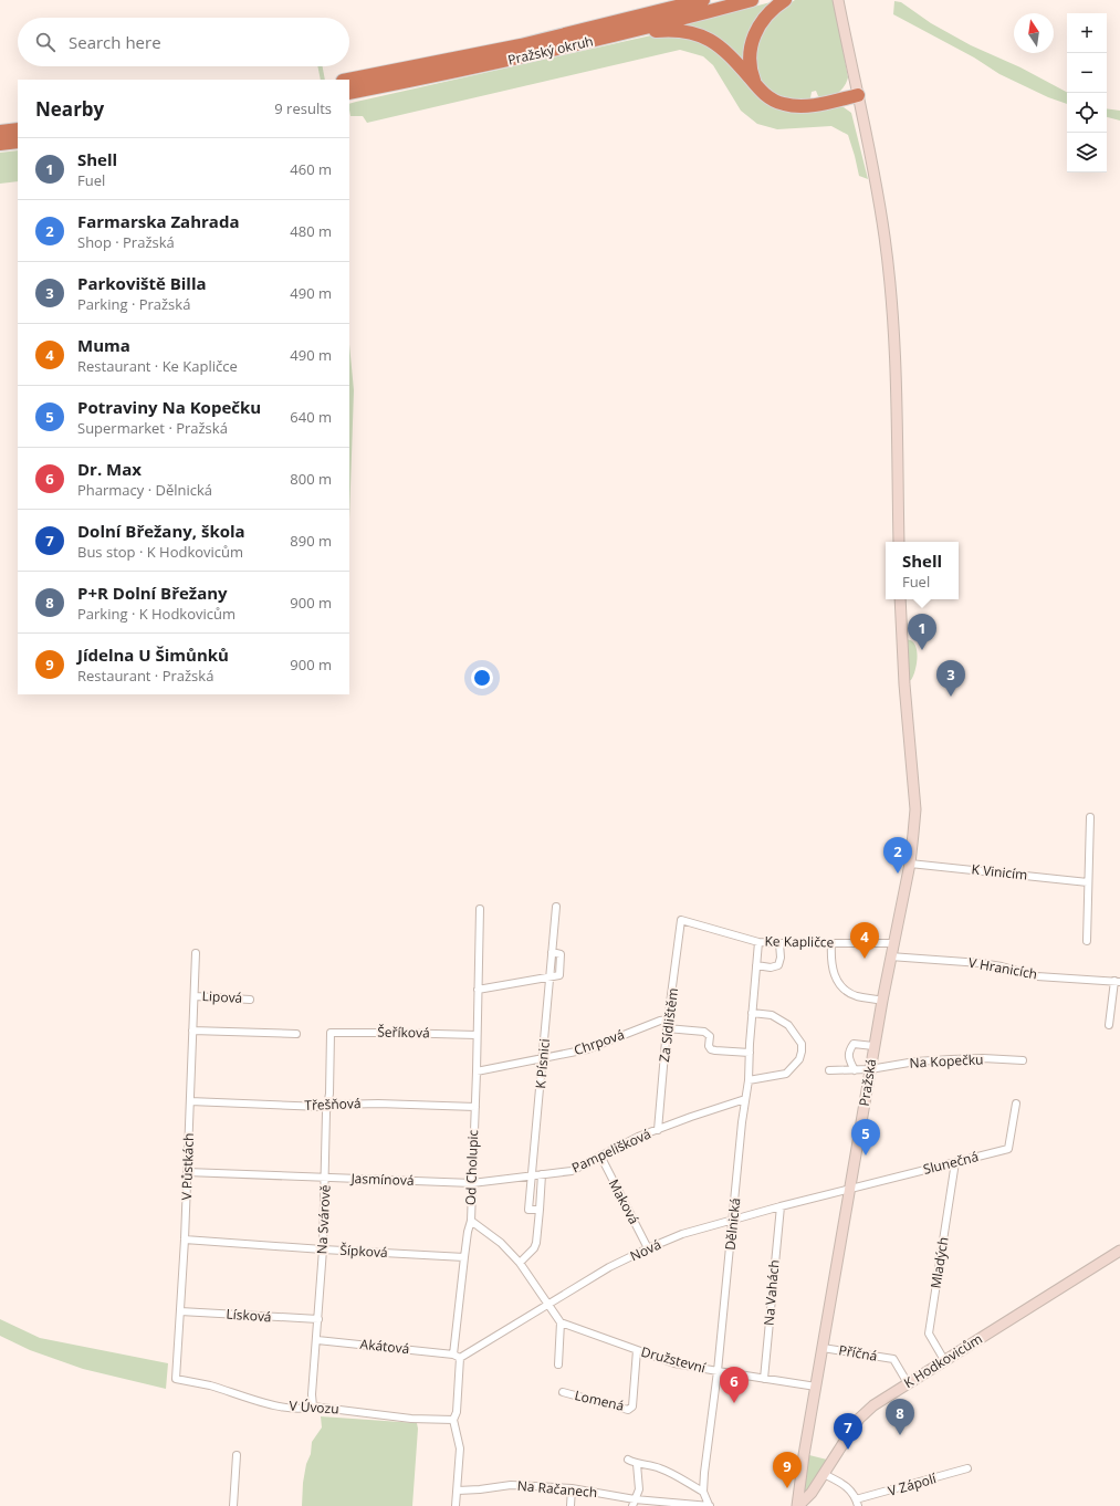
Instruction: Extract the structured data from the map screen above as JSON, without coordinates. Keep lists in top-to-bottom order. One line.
{"streets":{"highway":["Pražský okruh"],"street":["K Vinicím","Ke Kapličce","V Hranicích","Lipová","Za Sídlištěm","Šeříková","Chrpová","Na Kopečku","K Písnici","Pražská","Třešňová","Pampelišková","Slunečná","V Půstkách","Od Cholupic","Jasmínová","Maková","Na Svárově","Dělnická","Nová","Šípková","Mladých","Na Vahách","Lísková","Akátová","Příčná","Družstevní","K Hodkovicům","Lomená","V Úvozu","V Zápolí","Na Račanech"]},"crossings":[["K Vinicím","Pražská"],["Ke Kapličce","Za Sídlištěm"],["Ke Kapličce","Pražská"],["Ke Kapličce","Dělnická"],["V Hranicích","Pražská"],["Lipová","V Půstkách"],["Za Sídlištěm","Chrpová"],["Za Sídlištěm","Pampelišková"],["Šeříková","Od Cholupic"],["Šeříková","Na Svárově"],["Chrpová","K Písnici"],["Chrpová","Od Cholupic"],["Na Kopečku","Pražská"],["K Písnici","Pampelišková"],["Pražská","Slunečná"],["Pražská","Nová"],["Pražská","Příčná"],["Pražská","Družstevní"],["Pražská","K Hodkovicům"],["Třešňová","V Půstkách"],["Třešňová","Od Cholupic"],["Třešňová","Na Svárově"],["Pampelišková","Od Cholupic"],["Pampelišková","Jasmínová"],["Pampelišková","Maková"],["Pampelišková","Dělnická"],["Slunečná","Nová"],["Slunečná","Mladých"],["V Půstkách","Jasmínová"],["V Půstkách","Šípková"],["V Půstkách","Lísková"],["V Půstkách","V Úvozu"],["Od Cholupic","Jasmínová"],["Od Cholupic","Šípková"],["Od Cholupic","Akátová"],["Jasmínová","Na Svárově"],["Maková","Nová"],["Na Svárově","Šípková"],["Na Svárově","Lísková"],["Na Svárově","Akátová"],["Na Svárově","V Úvozu"],["Dělnická","Nová"],["Dělnická","Družstevní"],["Dělnická","Na Račanech"],["Nová","Na Vahách"],["Mladých","K Hodkovicům"],["Na Vahách","Družstevní"],["Příčná","K Hodkovicům"],["Družstevní","Lomená"]],"north":"top","page":{"map_buttons":["+","−"],"search":"Search here","heading":["Nearby","9 results"],"list":[{"mark":"1","name":"Shell","note":"Fuel","value":"460 m"},{"mark":"2","name":"Farmarska Zahrada","note":"Shop · Pražská","value":"480 m"},{"mark":"3","name":"Parkoviště Billa","note":"Parking · Pražská","value":"490 m"},{"mark":"4","name":"Muma","note":"Restaurant · Ke Kapličce","value":"490 m"},{"mark":"5","name":"Potraviny Na Kopečku","note":"Supermarket · Pražská","value":"640 m"},{"mark":"6","name":"Dr. Max","note":"Pharmacy · Dělnická","value":"800 m"},{"mark":"7","name":"Dolní Břežany, škola","note":"Bus stop · K Hodkovicům","value":"890 m"},{"mark":"8","name":"P+R Dolní Břežany","note":"Parking · K Hodkovicům","value":"900 m"},{"mark":"9","name":"Jídelna U Šimůnků","note":"Restaurant · Pražská","value":"900 m"}],"popup":["Shell","Fuel"],"pins":["1","3","2","4","5","6","8","7","9"]}}
